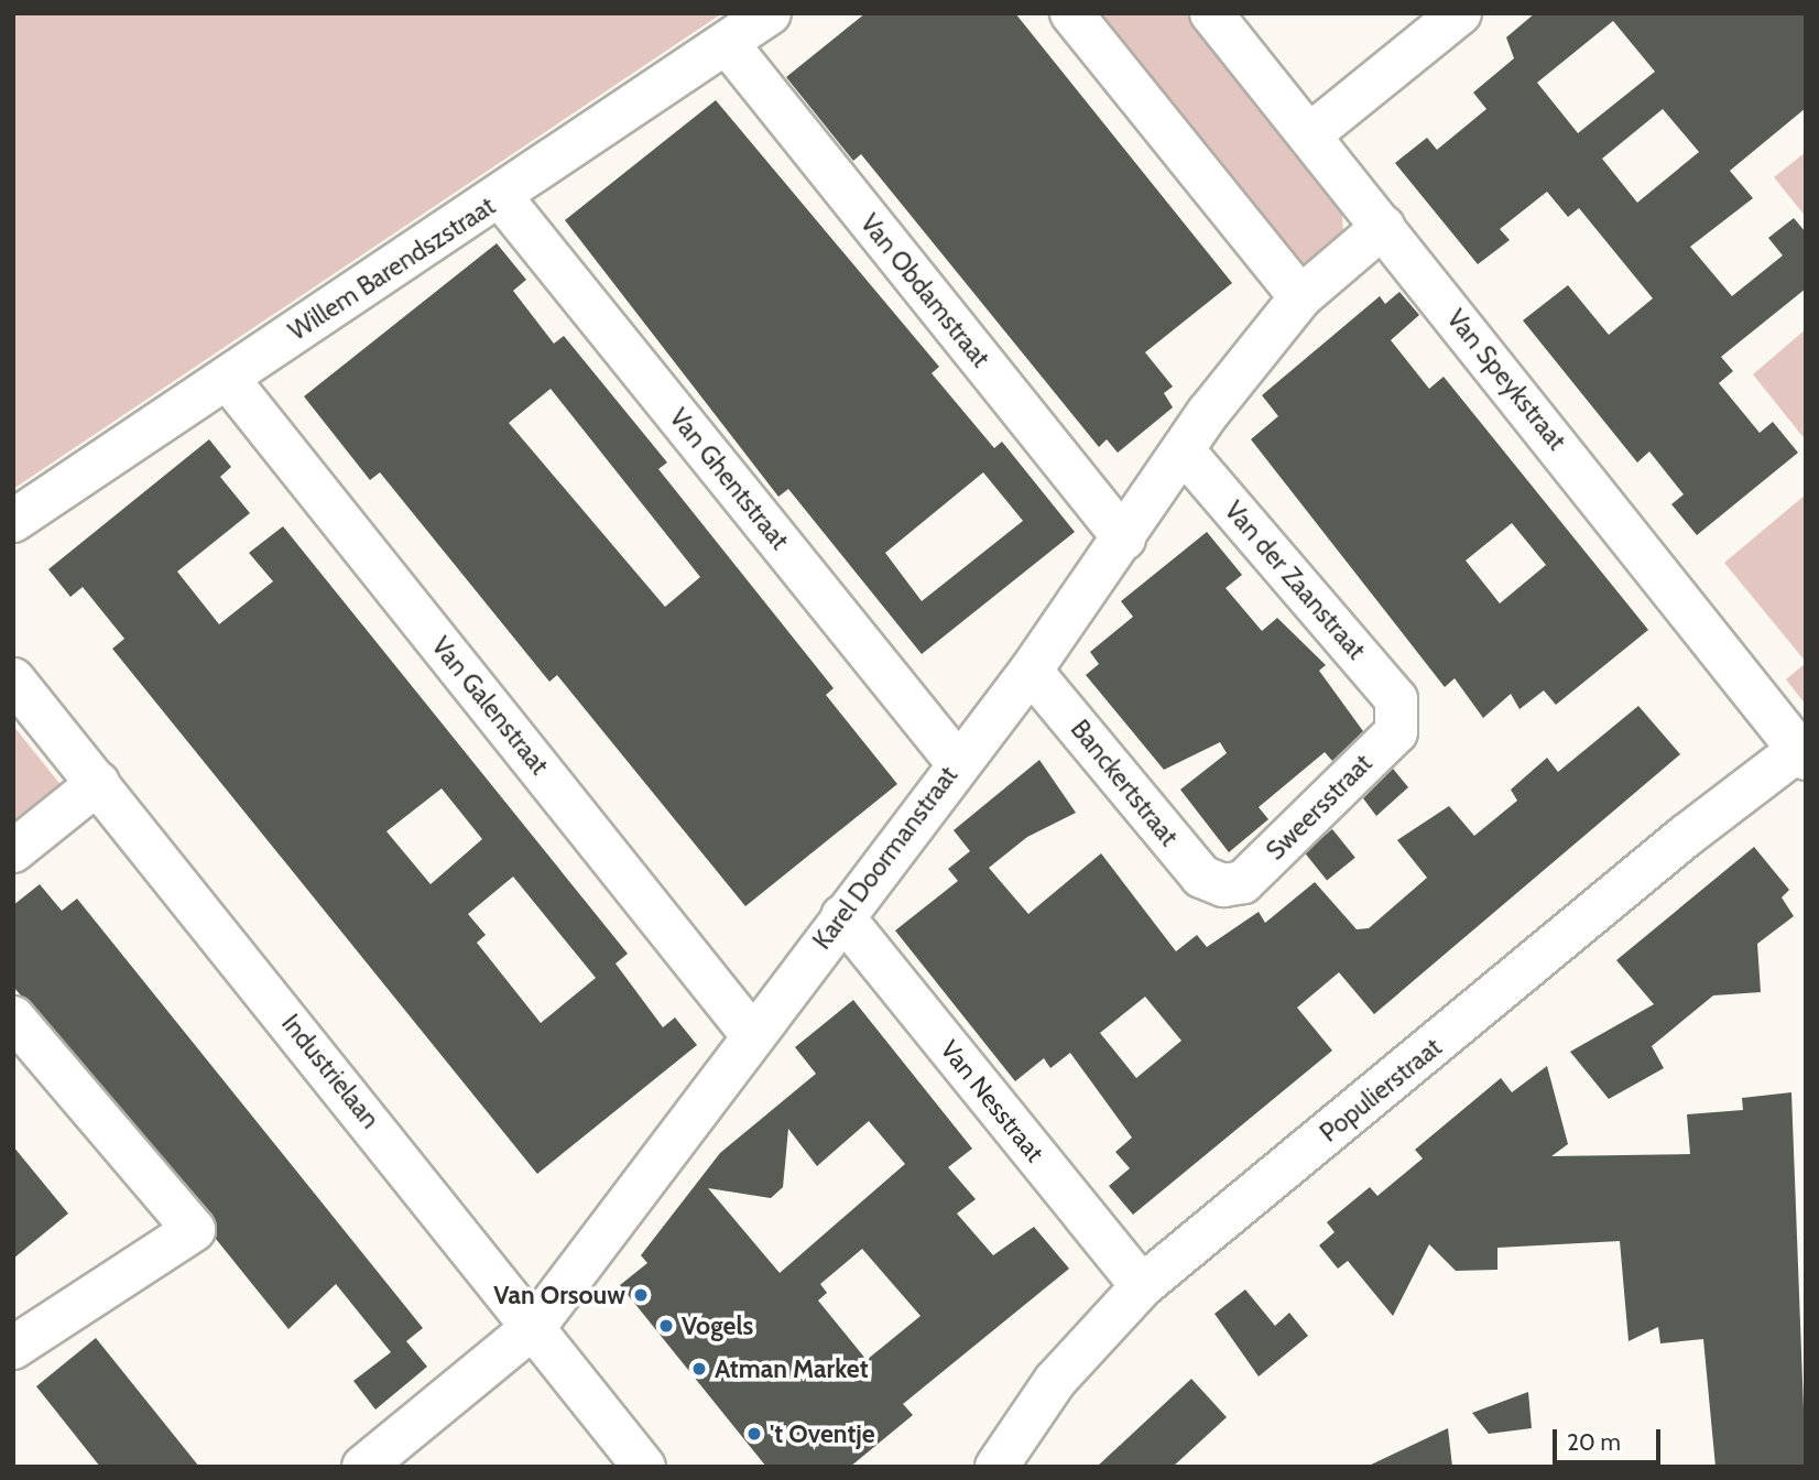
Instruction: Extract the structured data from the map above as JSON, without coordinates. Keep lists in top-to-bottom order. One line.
{"streets":{"street":["Willem Barendszstraat","Van Obdamstraat","Van Speykstraat","Van Ghentstraat","Van der Zaanstraat","Van Galenstraat","Banckertstraat","Sweersstraat","Karel Doormanstraat","Industrielaan","Populierstraat","Van Nesstraat"]},"crossings":[["Willem Barendszstraat","Van Obdamstraat"],["Willem Barendszstraat","Van Ghentstraat"],["Willem Barendszstraat","Van Galenstraat"],["Van Obdamstraat","Karel Doormanstraat"],["Van Speykstraat","Karel Doormanstraat"],["Van Speykstraat","Populierstraat"],["Van Ghentstraat","Karel Doormanstraat"],["Van der Zaanstraat","Sweersstraat"],["Van der Zaanstraat","Karel Doormanstraat"],["Van Galenstraat","Karel Doormanstraat"],["Banckertstraat","Sweersstraat"],["Banckertstraat","Karel Doormanstraat"],["Karel Doormanstraat","Industrielaan"],["Karel Doormanstraat","Van Nesstraat"],["Populierstraat","Van Nesstraat"]],"places":["Van Orsouw","Vogels","Atman Market","'t Oventje"],"scale_bar":"20 m"}
